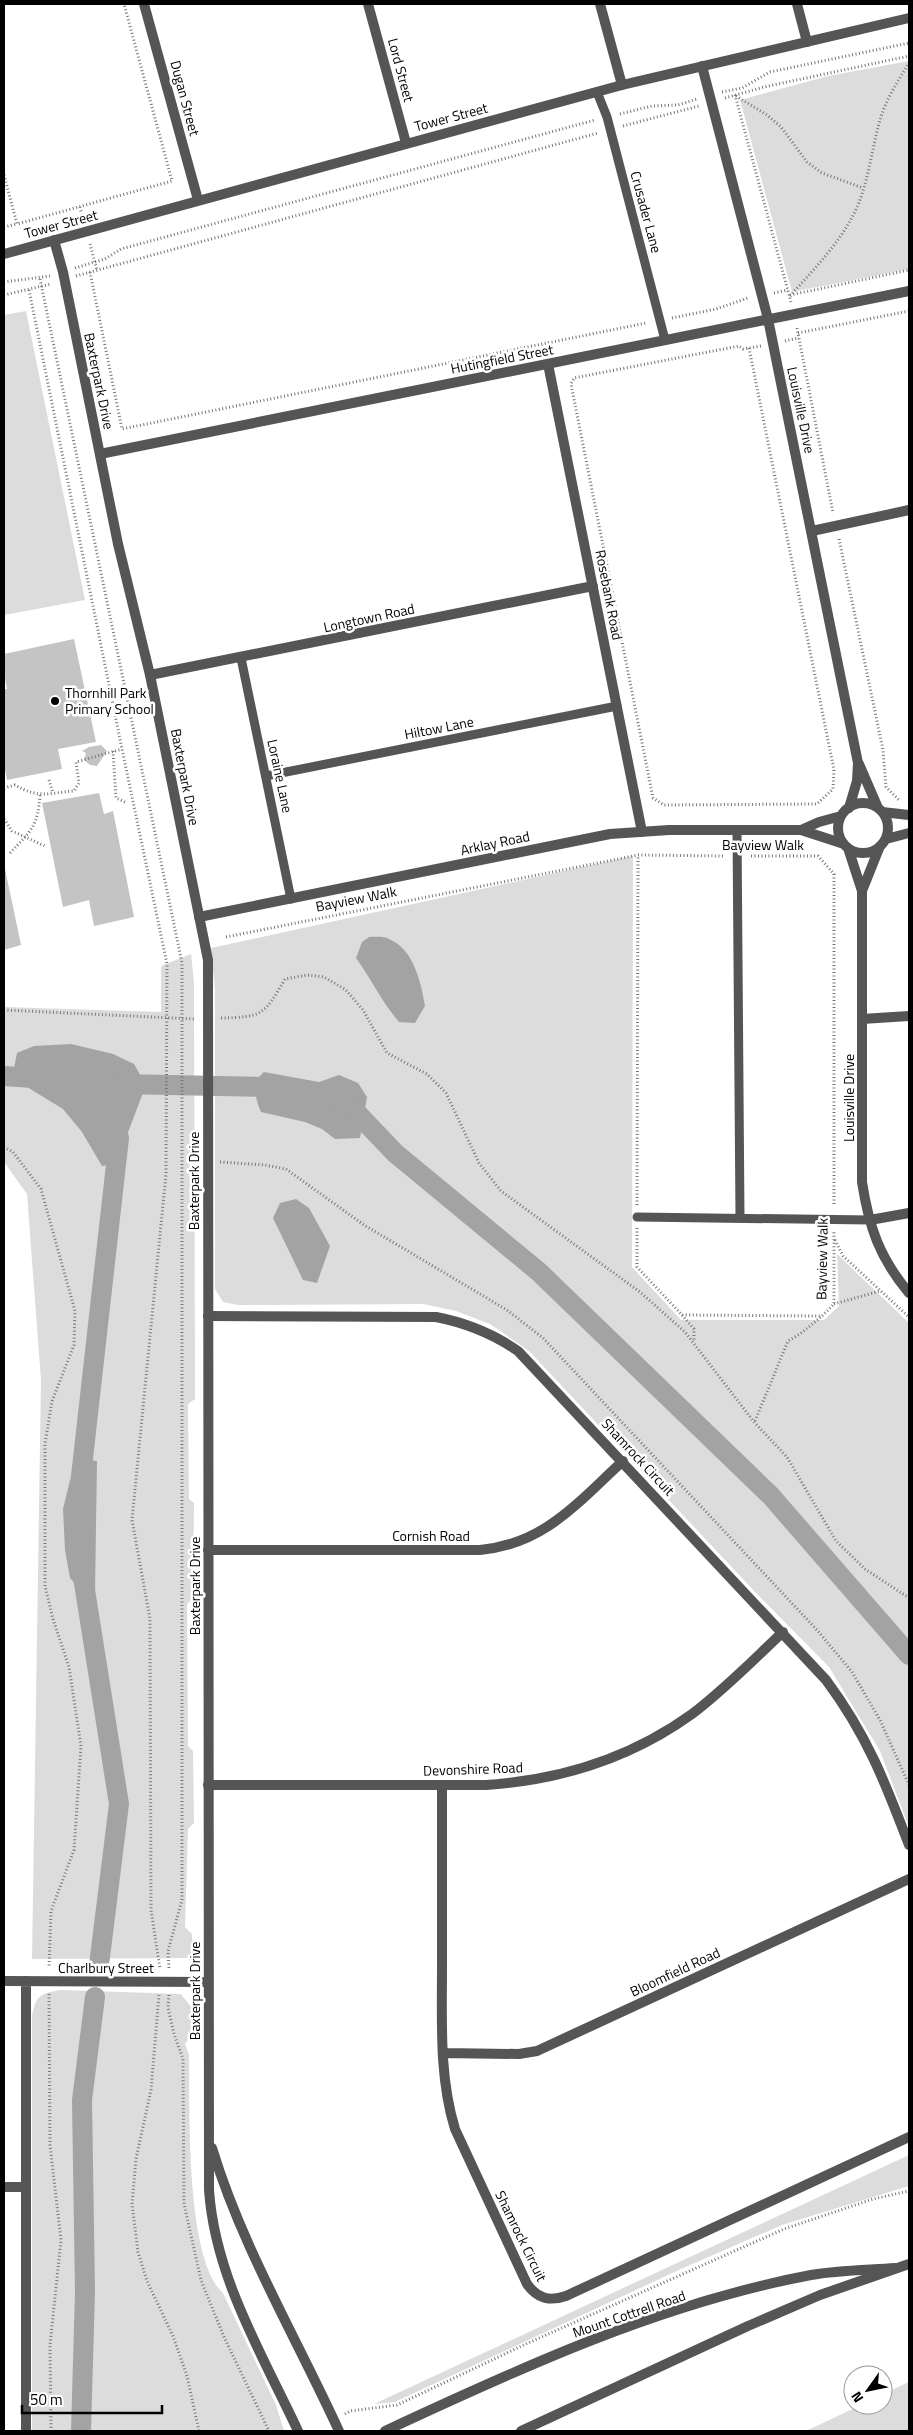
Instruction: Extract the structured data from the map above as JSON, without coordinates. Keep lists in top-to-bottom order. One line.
{"streets":{"street":["Lord Street","Dugan Street","Tower Street","Hutingfield Street","Baxterpark Drive","Louisville Drive","Rosebank Road","Longtown Road","Arklay Road","Shamrock Circuit","Cornish Road","Devonshire Road","Charlbury Street","Bloomfield Road","Mount Cottrell Road"],"lane":["Crusader Lane","Hiltow Lane","Loraine Lane"],"path":["Bayview Walk"]},"crossings":[["Lord Street","Tower Street"],["Dugan Street","Tower Street"],["Tower Street","Crusader Lane"],["Tower Street","Baxterpark Drive"],["Tower Street","Louisville Drive"],["Crusader Lane","Hutingfield Street"],["Hutingfield Street","Baxterpark Drive"],["Hutingfield Street","Louisville Drive"],["Hutingfield Street","Rosebank Road"],["Baxterpark Drive","Longtown Road"],["Baxterpark Drive","Arklay Road"],["Baxterpark Drive","Shamrock Circuit"],["Baxterpark Drive","Cornish Road"],["Baxterpark Drive","Devonshire Road"],["Baxterpark Drive","Charlbury Street"],["Louisville Drive","Arklay Road"],["Rosebank Road","Longtown Road"],["Rosebank Road","Hiltow Lane"],["Rosebank Road","Arklay Road"],["Longtown Road","Loraine Lane"],["Hiltow Lane","Loraine Lane"],["Loraine Lane","Arklay Road"],["Shamrock Circuit","Cornish Road"],["Shamrock Circuit","Devonshire Road"],["Shamrock Circuit","Bloomfield Road"]],"places":["Thornhill Park Primary School"],"scale_bar":"50 m","north":"bottom left"}
